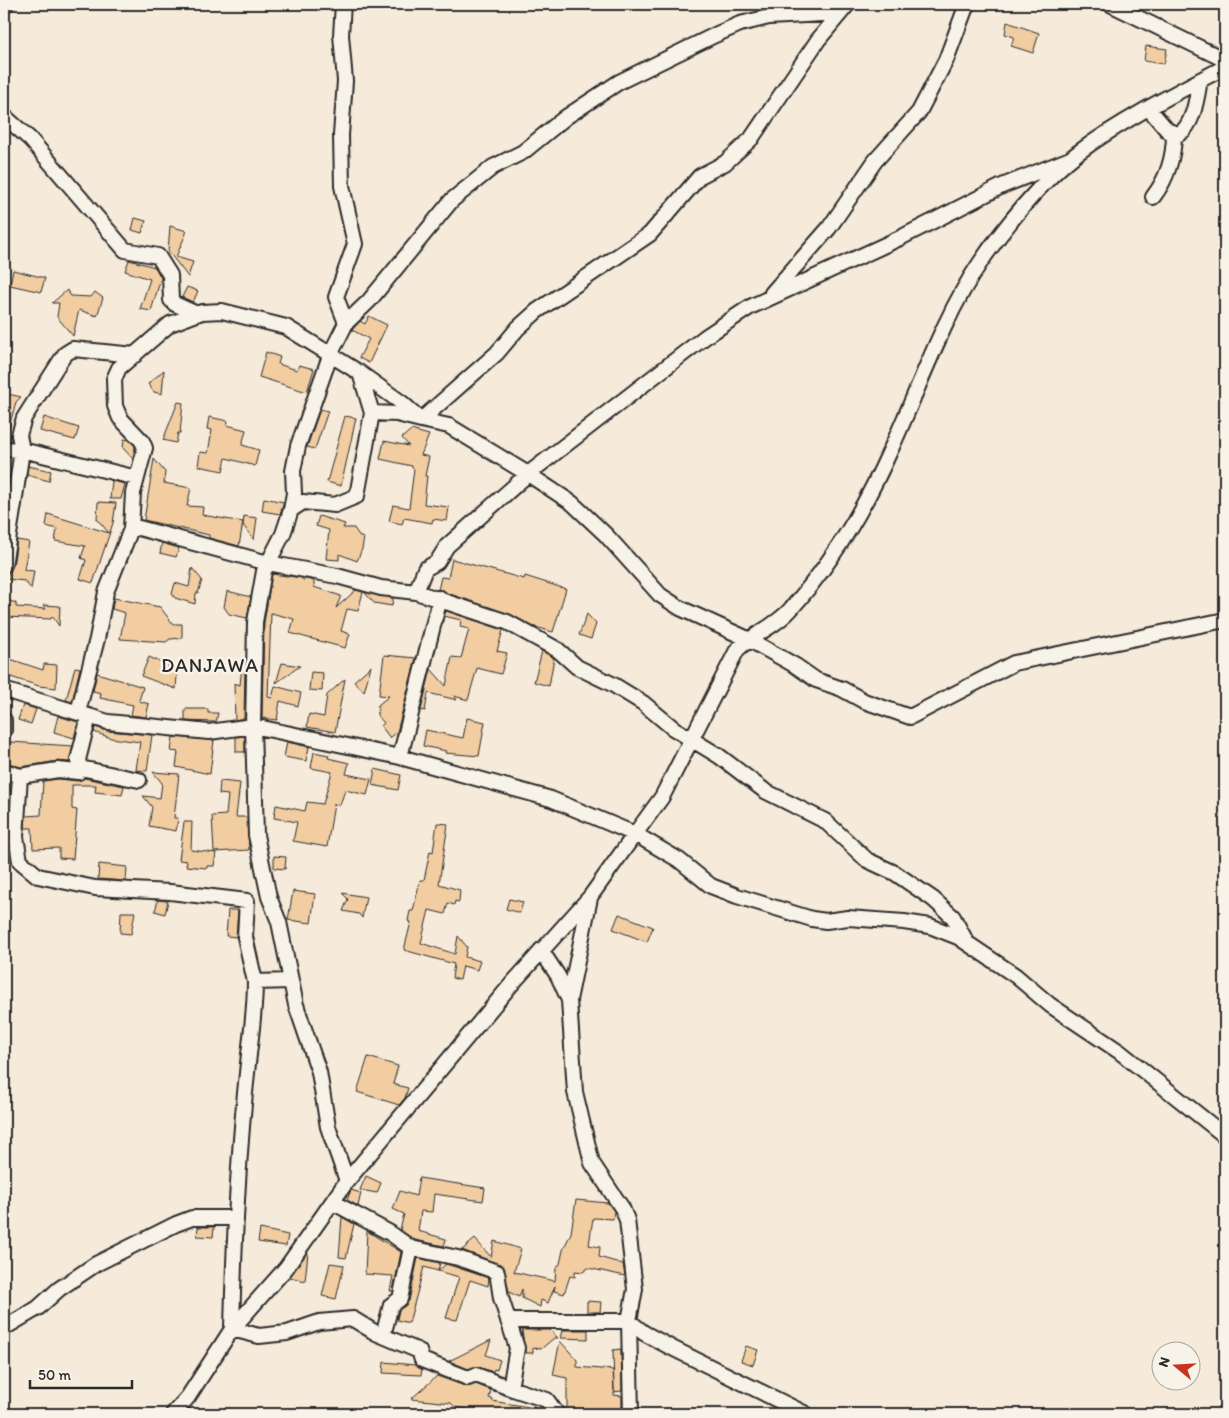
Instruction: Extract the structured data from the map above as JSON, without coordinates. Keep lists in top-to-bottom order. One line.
{"districts":["DANJAWA"],"scale_bar":"50 m","north":"left"}
